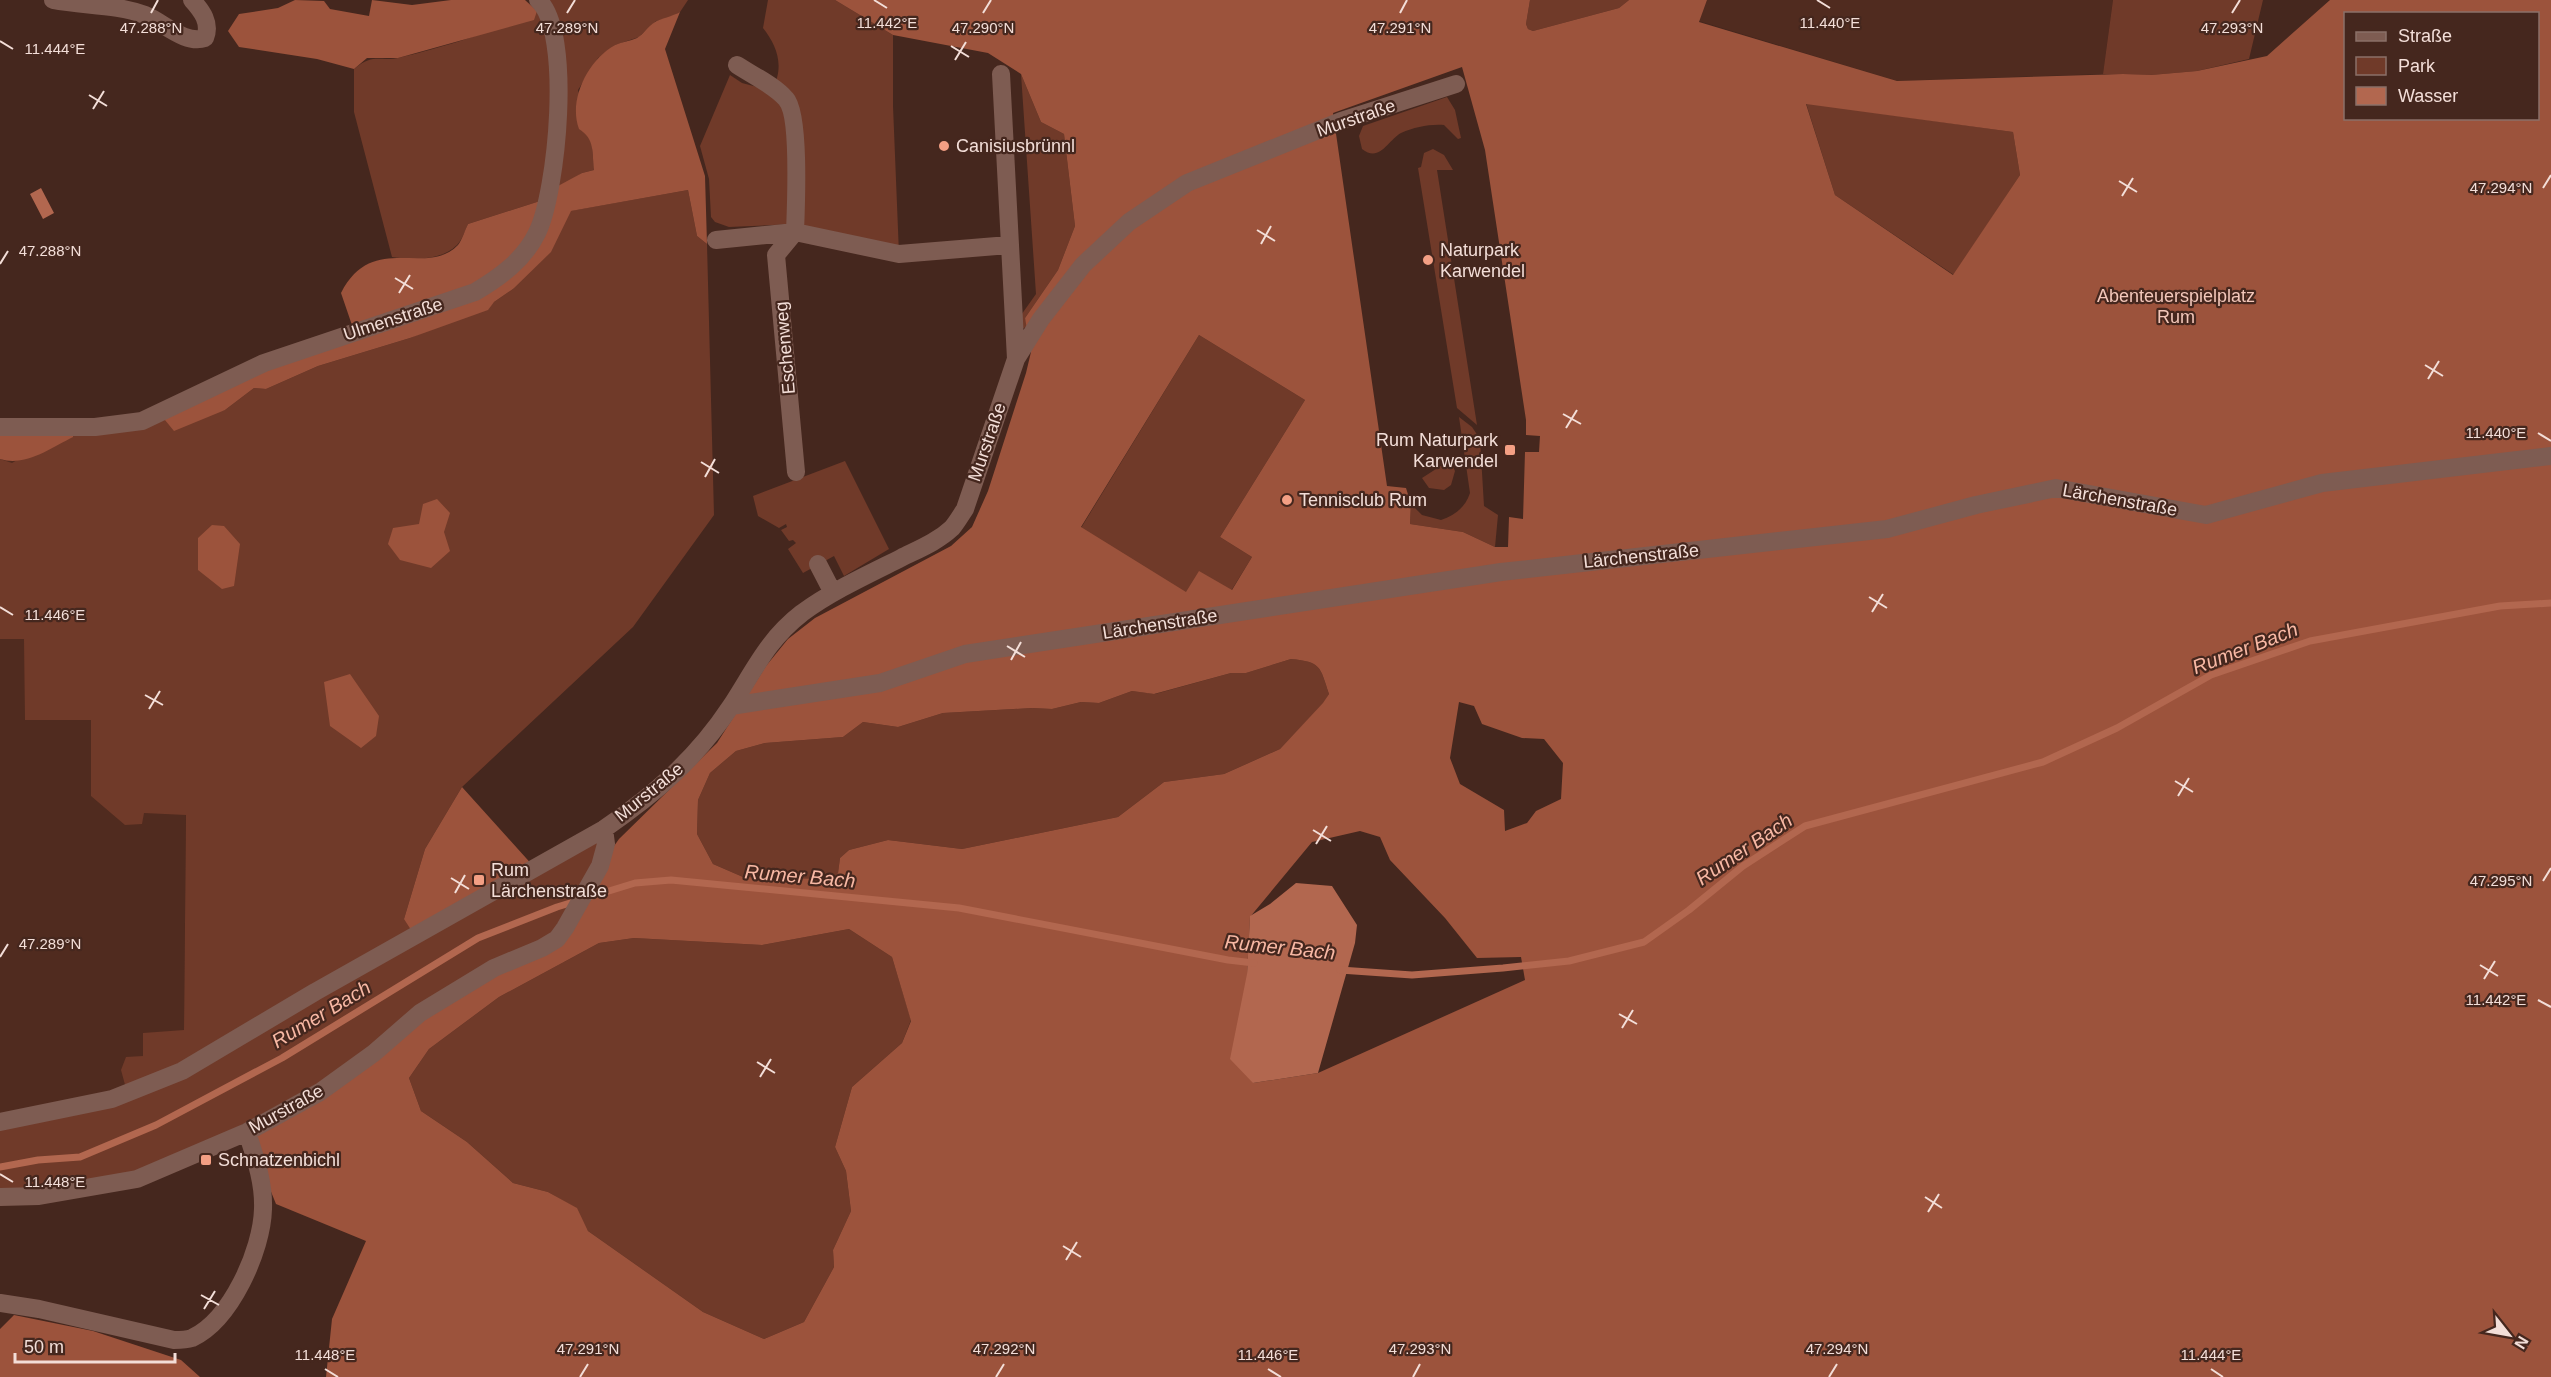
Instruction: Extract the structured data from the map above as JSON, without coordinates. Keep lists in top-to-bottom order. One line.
{"streets":{"street":["Murstraße","Ulmenstraße","Eschenweg","Lärchenstraße"]},"crossings":[["Murstraße","Lärchenstraße"]],"water":["Rumer Bach"],"parks":["Abenteuerspielplatz Rum"],"places":{"other":["Canisiusbrünnl","Naturpark Karwendel","Tennisclub Rum"],"transit":["Rum Naturpark Karwendel","Rum Lärchenstraße","Schnatzenbichl"]},"legend":["Straße","Park","Wasser"],"scale_bar":"50 m","north":"bottom right","coordinates":["11.442°E","11.440°E","47.288°N","47.289°N","47.290°N","47.291°N","47.293°N","11.444°E","47.294°N","11.446°E","47.295°N","11.448°E","47.292°N"]}
